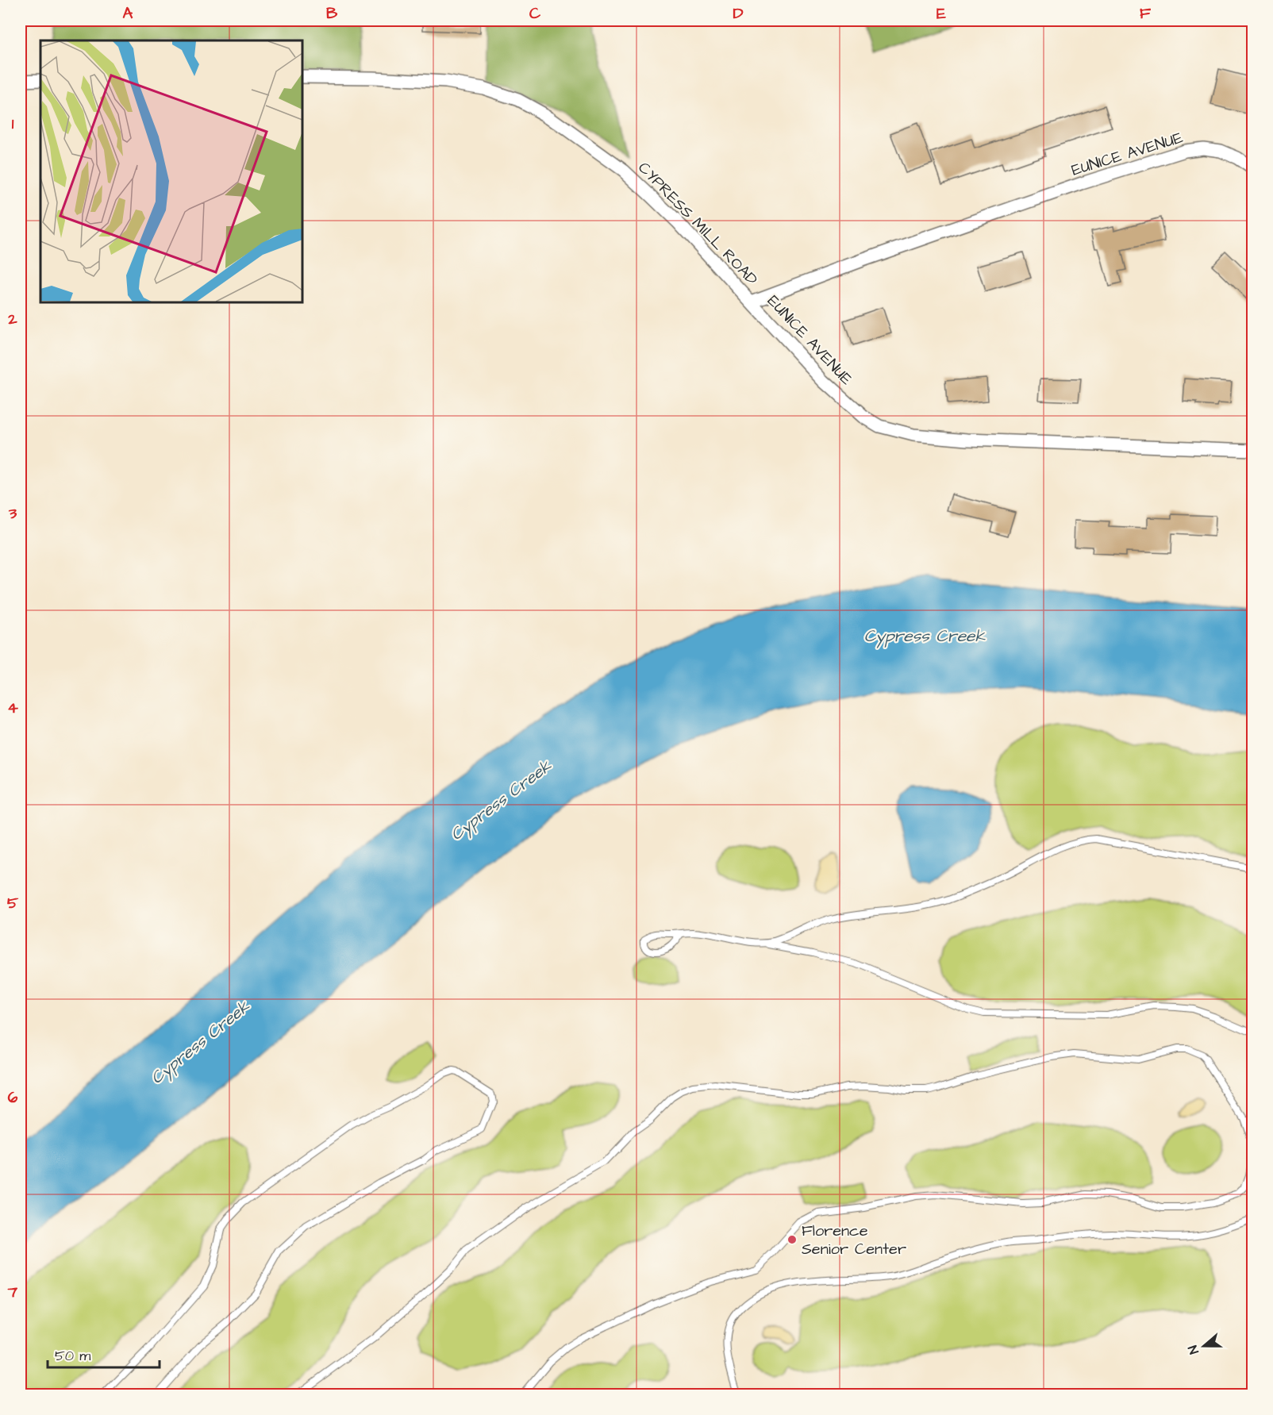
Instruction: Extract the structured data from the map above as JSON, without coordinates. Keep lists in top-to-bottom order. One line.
{"streets":{"street":["EUNICE AVENUE","CYPRESS MILL ROAD"]},"crossings":[["EUNICE AVENUE","CYPRESS MILL ROAD"]],"water":["Cypress Creek"],"places":["Florence Senior Center"],"scale_bar":"50 m","north":"left","grid":{"columns":["A","B","C","D","E","F"],"rows":["1","2","3","4","5","6","7"]}}
